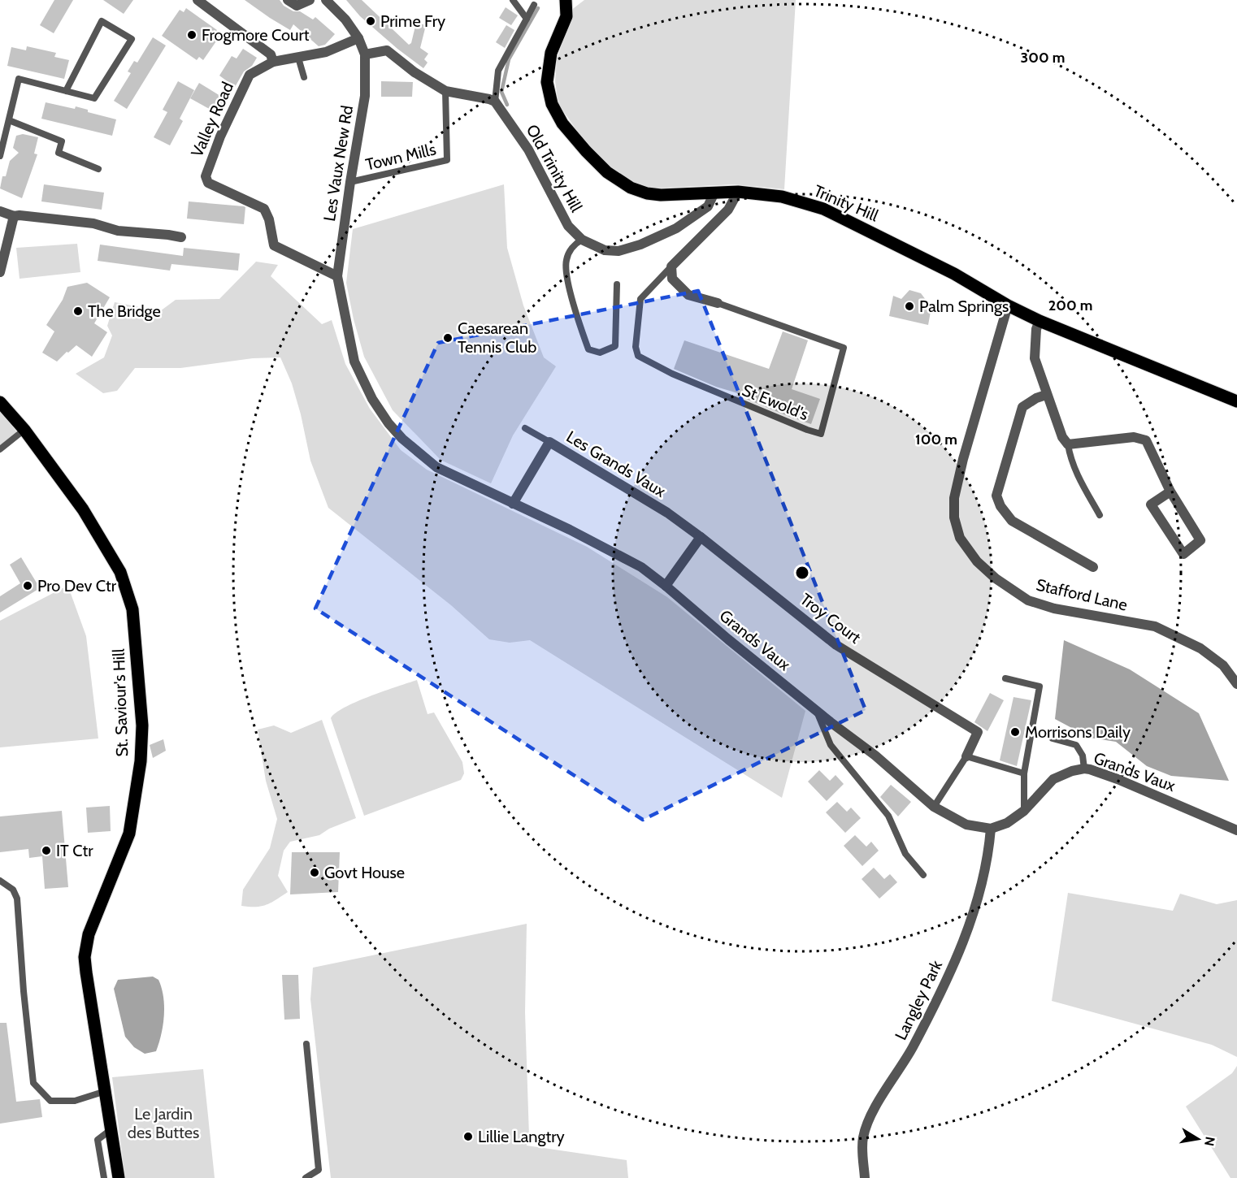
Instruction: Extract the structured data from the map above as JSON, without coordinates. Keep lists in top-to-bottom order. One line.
{"streets":{"main road":["Trinity Hill","St. Saviour's Hill"],"street":["Valley Road","Les Vaux New Rd","Old Trinity Hill","Les Grands Vaux","Stafford Lane","Troy Court","Grands Vaux","Langley Park"],"lane":["Town Mills","St Ewold's"]},"crossings":[["Valley Road","Les Vaux New Rd"],["Valley Road","Grands Vaux"],["Town Mills","Les Vaux New Rd"],["Les Vaux New Rd","Grands Vaux"],["Old Trinity Hill","Trinity Hill"],["Trinity Hill","Stafford Lane"],["Les Grands Vaux","Troy Court"],["Les Grands Vaux","Grands Vaux"],["Grands Vaux","Langley Park"]],"parks":["Le Jardin des Buttes"],"places":["Prime Fry","Frogmore Court","Palm Springs","The Bridge","Caesarean Tennis Club","Pro Dev Ctr","Morrisons Daily","IT Ctr","Govt House","Lillie Langtry"],"north":"right","rings":["300 m","200 m","100 m"]}
